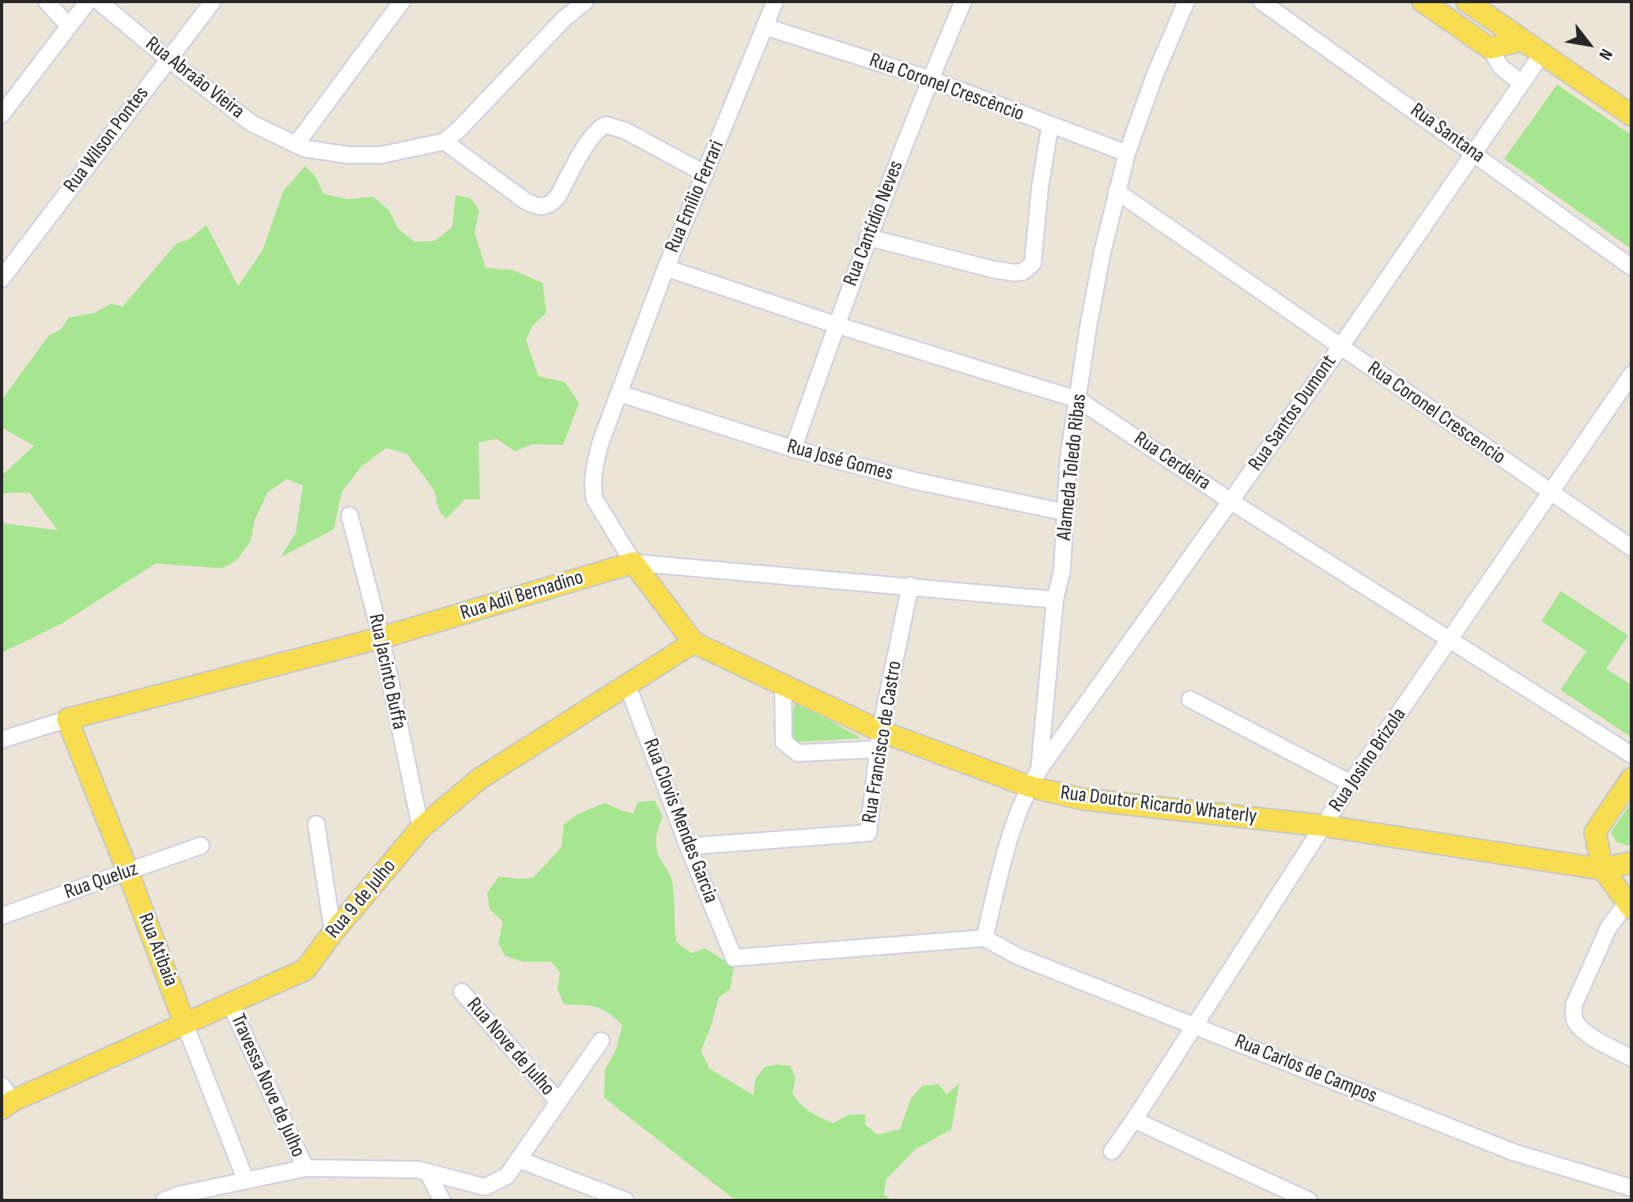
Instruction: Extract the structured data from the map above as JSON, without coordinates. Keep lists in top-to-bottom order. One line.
{"streets":{"main road":["Rua Adil Bernadino","Rua Doutor Ricardo Whaterly","Rua 9 de Julho","Rua Atibaia"],"street":["Rua Abraão Vieira","Rua Coronel Crescêncio","Rua Santana","Rua Wilson Pontes","Rua Emílio Ferrari","Rua Cantídio Neves","Rua Santos Dumont","Rua Coronel Crescencio","Rua José Gomes","Rua Cerdeira","Alameda Toledo Ribas","Rua Jacinto Buffa","Rua Francisco de Castro","Rua Josino Brizola","Rua Clovis Mendes Garcia","Rua Queluz","Rua Nove de Julho","Rua Carlos de Campos","Travessa Nove de Julho"]},"crossings":[["Rua Abraão Vieira","Rua Wilson Pontes"],["Rua Coronel Crescêncio","Rua Emílio Ferrari"],["Rua Coronel Crescêncio","Rua Cantídio Neves"],["Rua Coronel Crescêncio","Alameda Toledo Ribas"],["Rua Santana","Rua Santos Dumont"],["Rua Emílio Ferrari","Rua José Gomes"],["Rua Emílio Ferrari","Rua Cerdeira"],["Rua Emílio Ferrari","Rua Adil Bernadino"],["Rua Cantídio Neves","Rua José Gomes"],["Rua Cantídio Neves","Rua Cerdeira"],["Rua Santos Dumont","Rua Coronel Crescencio"],["Rua Santos Dumont","Rua Cerdeira"],["Rua Santos Dumont","Alameda Toledo Ribas"],["Rua Santos Dumont","Rua Doutor Ricardo Whaterly"],["Rua Coronel Crescencio","Alameda Toledo Ribas"],["Rua Coronel Crescencio","Rua Josino Brizola"],["Rua José Gomes","Alameda Toledo Ribas"],["Rua Cerdeira","Alameda Toledo Ribas"],["Rua Cerdeira","Rua Josino Brizola"],["Alameda Toledo Ribas","Rua Adil Bernadino"],["Alameda Toledo Ribas","Rua Doutor Ricardo Whaterly"],["Alameda Toledo Ribas","Rua Clovis Mendes Garcia"],["Alameda Toledo Ribas","Rua Carlos de Campos"],["Rua Adil Bernadino","Rua Jacinto Buffa"],["Rua Adil Bernadino","Rua Francisco de Castro"],["Rua Adil Bernadino","Rua Atibaia"],["Rua Jacinto Buffa","Rua 9 de Julho"],["Rua Francisco de Castro","Rua Doutor Ricardo Whaterly"],["Rua Francisco de Castro","Rua Clovis Mendes Garcia"],["Rua Josino Brizola","Rua Doutor Ricardo Whaterly"],["Rua Josino Brizola","Rua Carlos de Campos"],["Rua Doutor Ricardo Whaterly","Rua 9 de Julho"],["Rua Clovis Mendes Garcia","Rua 9 de Julho"],["Rua Clovis Mendes Garcia","Rua Carlos de Campos"],["Rua Queluz","Rua Atibaia"],["Rua 9 de Julho","Rua Atibaia"],["Rua 9 de Julho","Travessa Nove de Julho"]],"north":"bottom right"}
